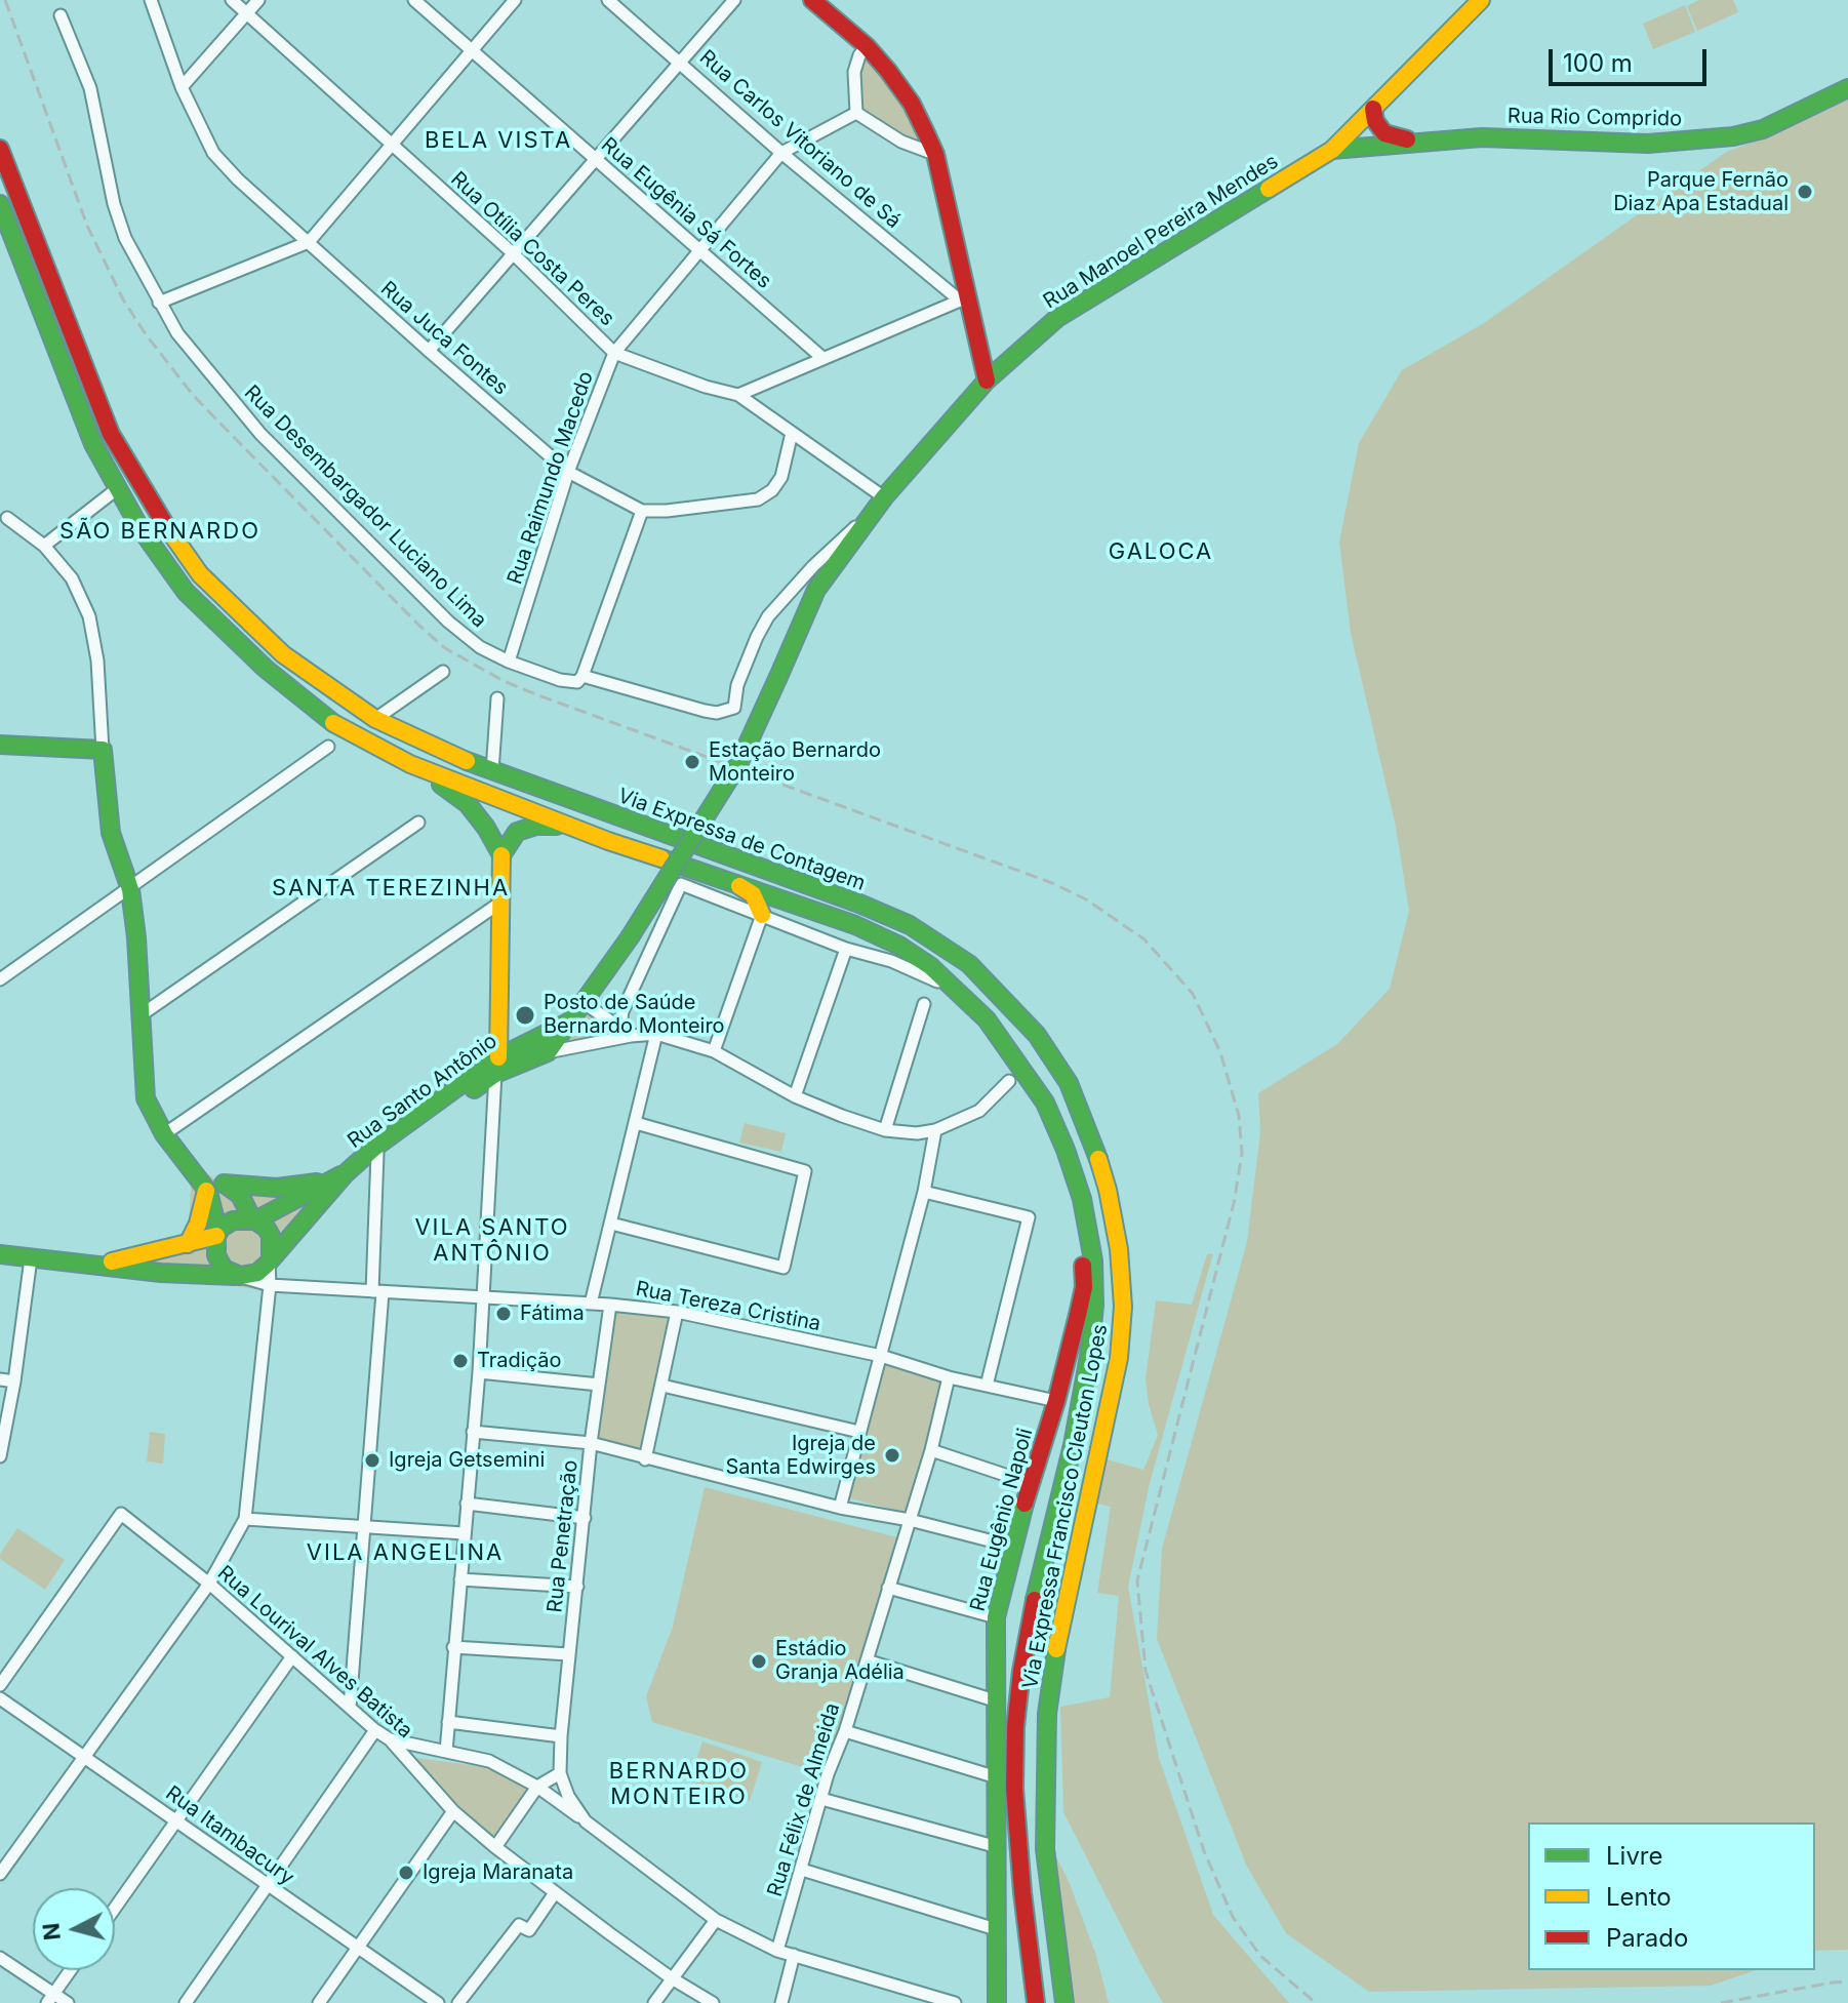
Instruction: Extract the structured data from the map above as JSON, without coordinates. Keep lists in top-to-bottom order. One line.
{"streets":{"main road":["Rua Rio Comprido","Rua Manoel Pereira Mendes","Via Expressa de Contagem","Rua Santo Antônio","Via Expressa Francisco Cleuton Lopes","Rua Eugênio Napoli"],"street":["Rua Carlos Vitoriano de Sá","Rua Eugênia Sá Fortes","Rua Otília Costa Peres","Rua Juca Fontes","Rua Raimundo Macedo","Rua Desembargador Luciano Lima","Rua Tereza Cristina","Rua Penetração","Rua Lourival Alves Batista","Rua Félix de Almeida","Rua Itambacury"]},"crossings":[["Rua Rio Comprido","Rua Manoel Pereira Mendes"],["Rua Carlos Vitoriano de Sá","Rua Raimundo Macedo"],["Rua Eugênia Sá Fortes","Rua Raimundo Macedo"],["Rua Manoel Pereira Mendes","Rua Otília Costa Peres"],["Rua Manoel Pereira Mendes","Rua Desembargador Luciano Lima"],["Rua Manoel Pereira Mendes","Rua Santo Antônio"],["Rua Otília Costa Peres","Rua Raimundo Macedo"],["Rua Juca Fontes","Rua Raimundo Macedo"],["Rua Raimundo Macedo","Rua Desembargador Luciano Lima"],["Via Expressa de Contagem","Via Expressa Francisco Cleuton Lopes"],["Rua Santo Antônio","Rua Tereza Cristina"],["Rua Tereza Cristina","Rua Eugênio Napoli"],["Rua Tereza Cristina","Rua Penetração"],["Rua Tereza Cristina","Rua Félix de Almeida"],["Via Expressa Francisco Cleuton Lopes","Rua Eugênio Napoli"]],"districts":["BELA VISTA","SÃO BERNARDO","GALOCA","SANTA TEREZINHA","VILA SANTO ANTÔNIO","VILA ANGELINA","BERNARDO MONTEIRO"],"places":["Parque Fernão Diaz Apa Estadual","Estação Bernardo Monteiro","Posto de Saúde Bernardo Monteiro","Fátima","Tradição","Igreja de Santa Edwirges","Igreja Getsemini","Estádio Granja Adélia","Igreja Maranata"],"legend":["Livre","Lento","Parado"],"scale_bar":"100 m","north":"left"}
